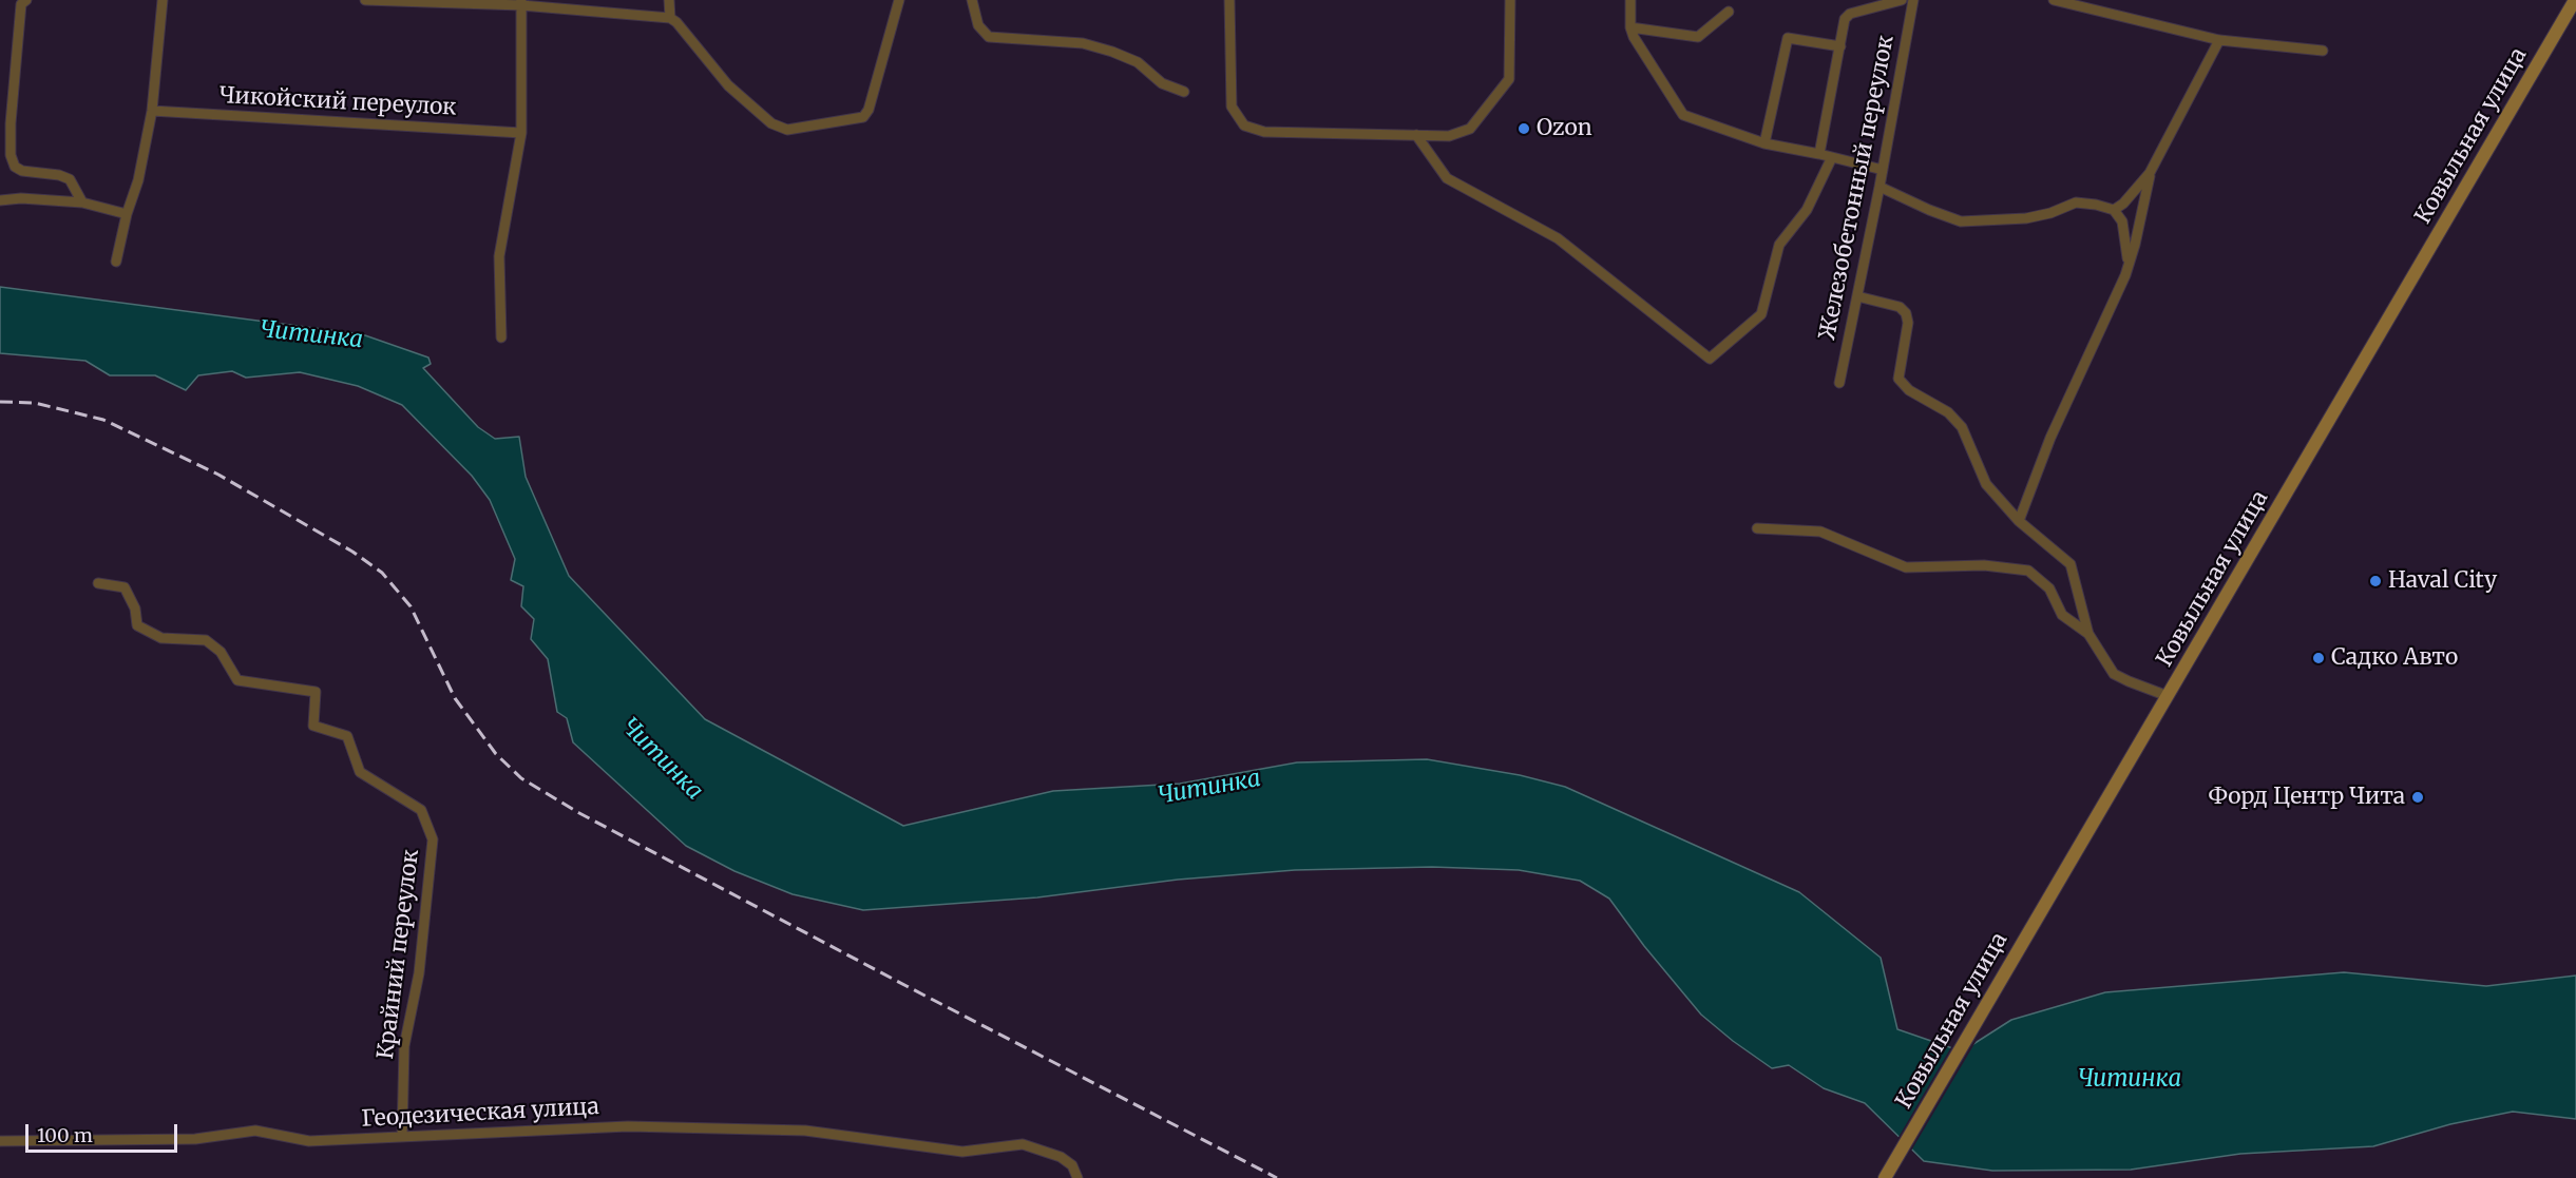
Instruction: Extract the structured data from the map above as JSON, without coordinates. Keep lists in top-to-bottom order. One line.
{"streets":{"main road":["Ковыльная улица"],"street":["Чикойский переулок","Железобетонный переулок","Крайний переулок","Геодезическая улица"]},"crossings":[["Крайний переулок","Геодезическая улица"]],"water":["Читинка"],"places":["Ozon","Haval Сity","Садко Авто","Форд Центр Чита"],"scale_bar":"100 m"}
